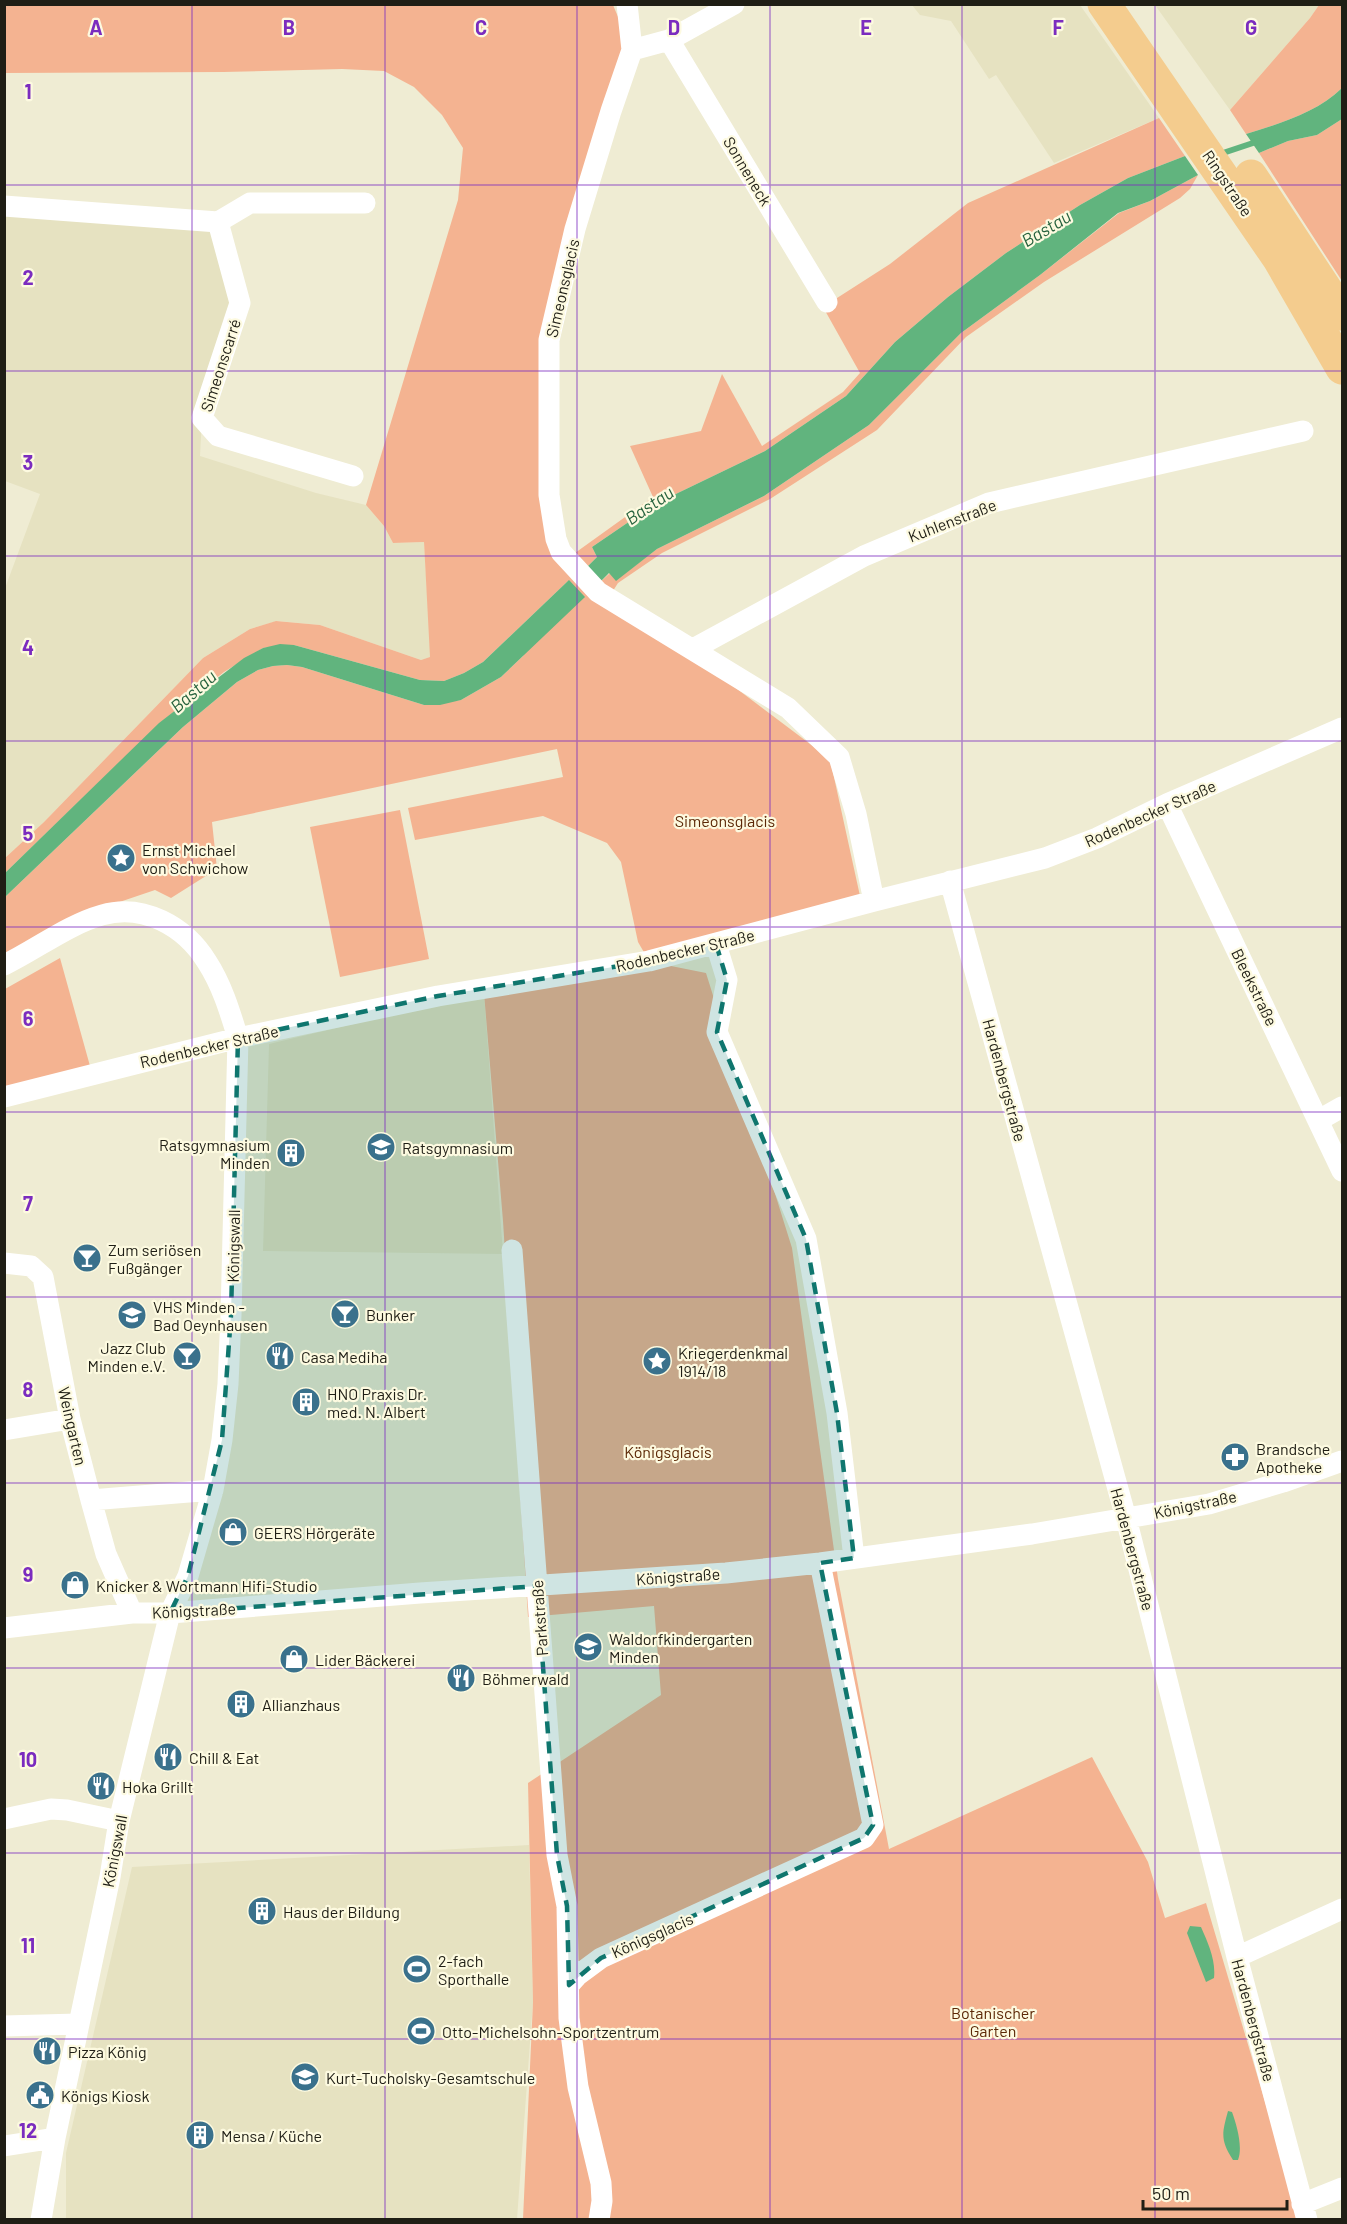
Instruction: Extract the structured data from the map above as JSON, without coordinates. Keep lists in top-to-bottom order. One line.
{"streets":{"main road":["Ringstraße"],"street":["Sonneneck","Simeonsglacis","Simeonscarré","Kuhlenstraße","Rodenbecker Straße","Bleekstraße","Hardenbergstraße","Königswall","Weingarten","Königstraße","Parkstraße","Königsglacis"]},"crossings":[["Simeonsglacis","Kuhlenstraße"],["Simeonsglacis","Rodenbecker Straße"],["Rodenbecker Straße","Bleekstraße"],["Rodenbecker Straße","Hardenbergstraße"],["Rodenbecker Straße","Königswall"],["Hardenbergstraße","Königstraße"],["Königswall","Königstraße"],["Weingarten","Königstraße"],["Königstraße","Parkstraße"],["Königstraße","Königsglacis"],["Parkstraße","Königsglacis"]],"water":["Bastau"],"parks":["Simeonsglacis","Königsglacis","Botanischer Garten"],"places":{"place":["Ernst Michael von Schwichow","Kriegerdenkmal 1914/18"],"school or university":["Ratsgymnasium","VHS Minden - Bad Oeynhausen","Waldorfkindergarten Minden","Kurt-Tucholsky-Gesamtschule"],"building":["Ratsgymnasium Minden","HNO Praxis Dr. med. N. Albert","Allianzhaus","Haus der Bildung","Mensa / Küche"],"bar":["Zum seriösen Fußgänger","Bunker","Jazz Club Minden e.V."],"restaurant":["Casa Mediha","Böhmerwald","Chill & Eat","Hoka Grillt","Pizza König"],"pharmacy":["Brandsche Apotheke"],"shop":["GEERS Hörgeräte","Knicker & Wortmann Hifi-Studio","Lider Bäckerei"],"sports":["2-fach Sporthalle","Otto-Michelsohn-Sportzentrum"],"public building":["Königs Kiosk"]},"scale_bar":"50 m","grid":{"columns":["A","B","C","D","E","F","G"],"rows":["1","2","3","4","5","6","7","8","9","10","11","12"]}}
